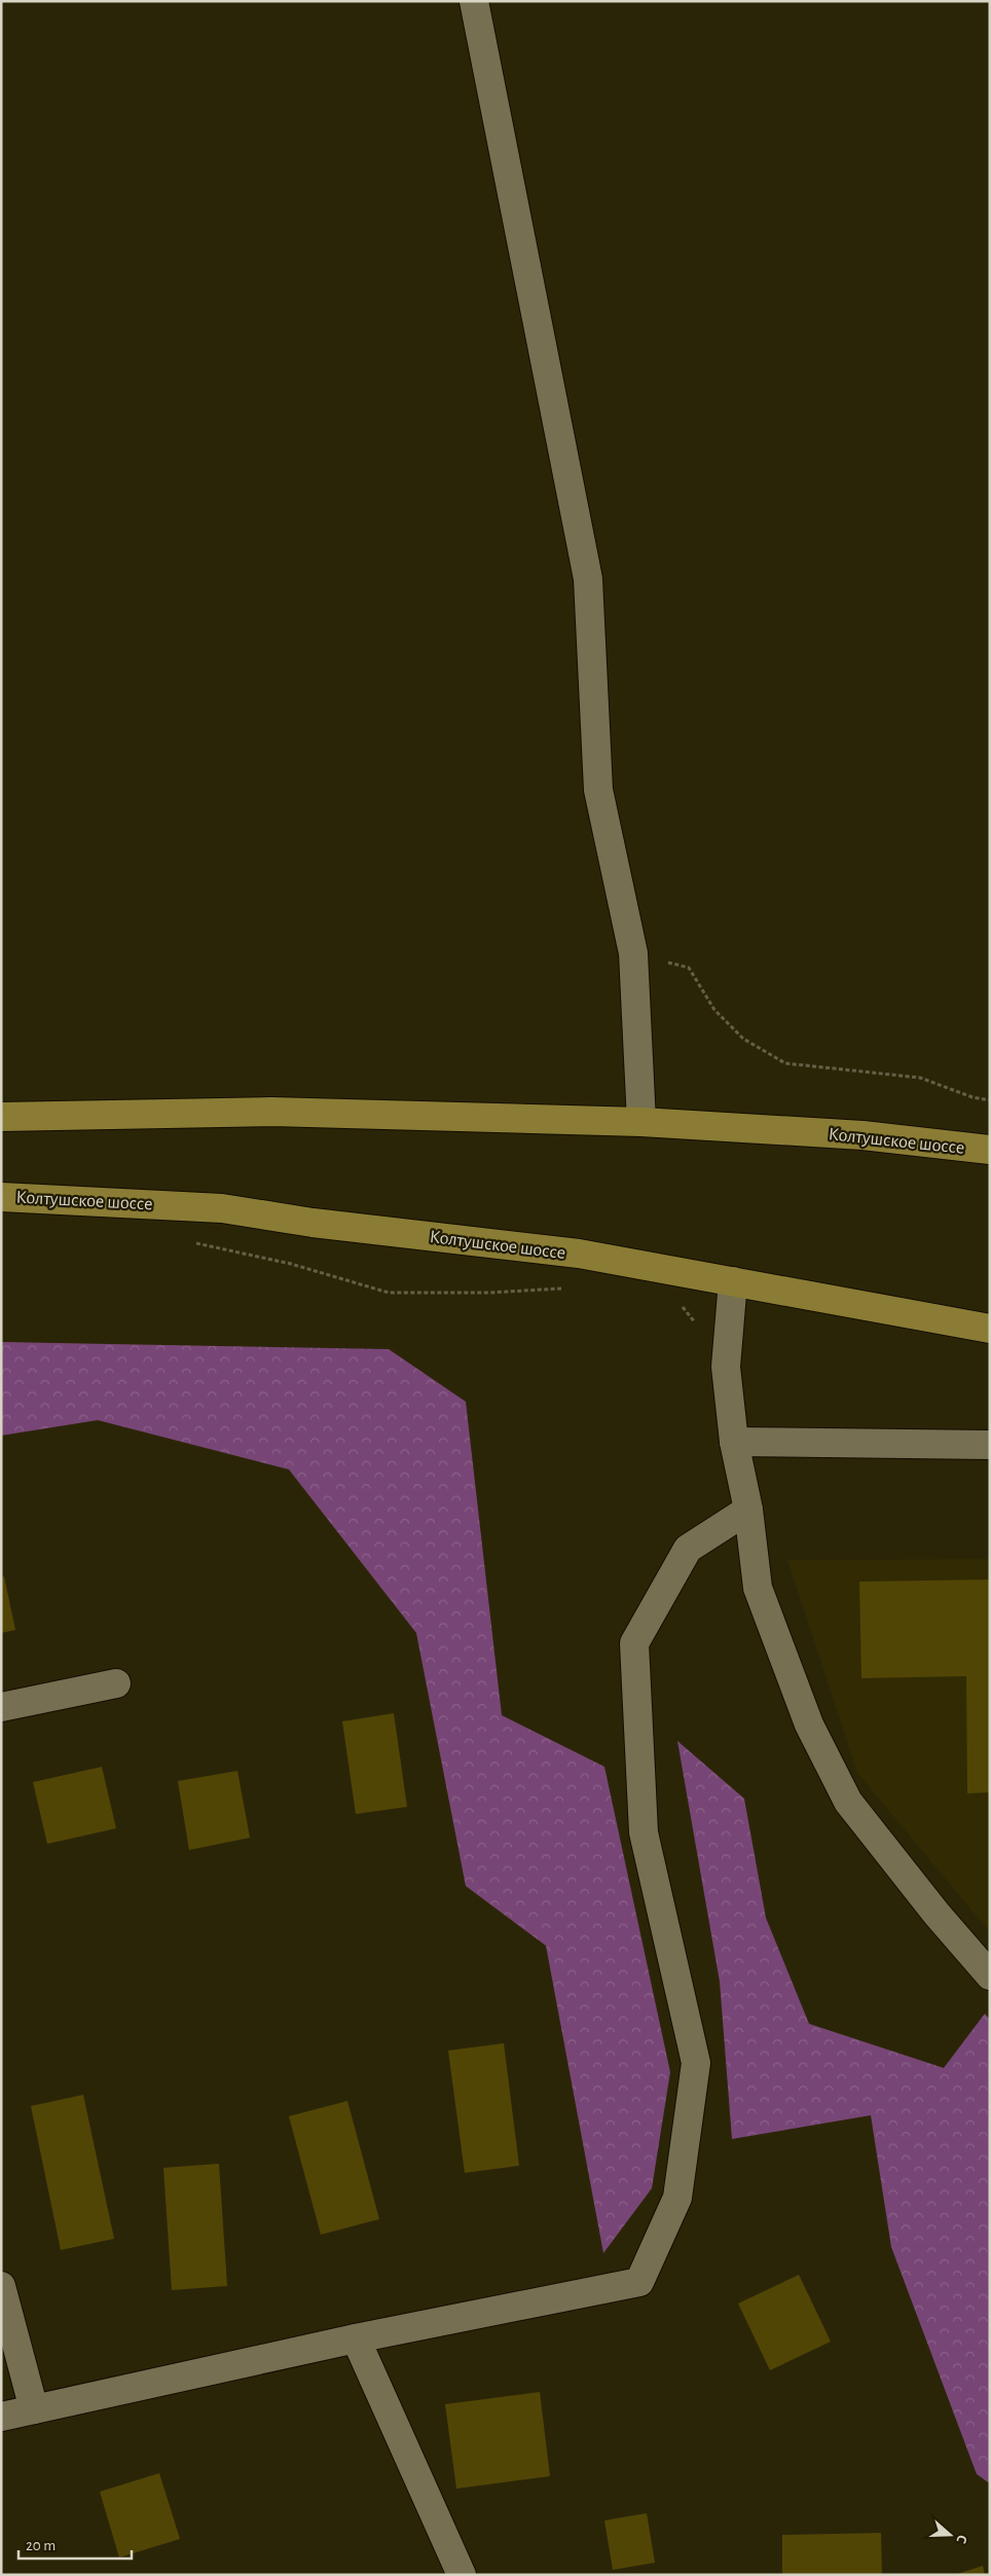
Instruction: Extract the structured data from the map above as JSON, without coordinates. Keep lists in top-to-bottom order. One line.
{"streets":{"main road":["Колтушское шоссе"]},"scale_bar":"20 m","north":"right"}
